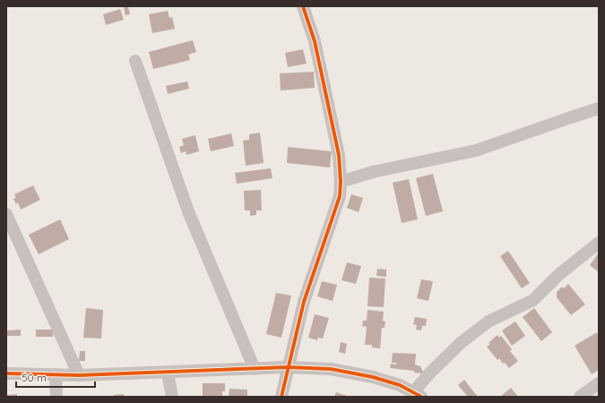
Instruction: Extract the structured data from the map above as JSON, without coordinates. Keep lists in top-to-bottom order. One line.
{"scale_bar":"50 m"}
